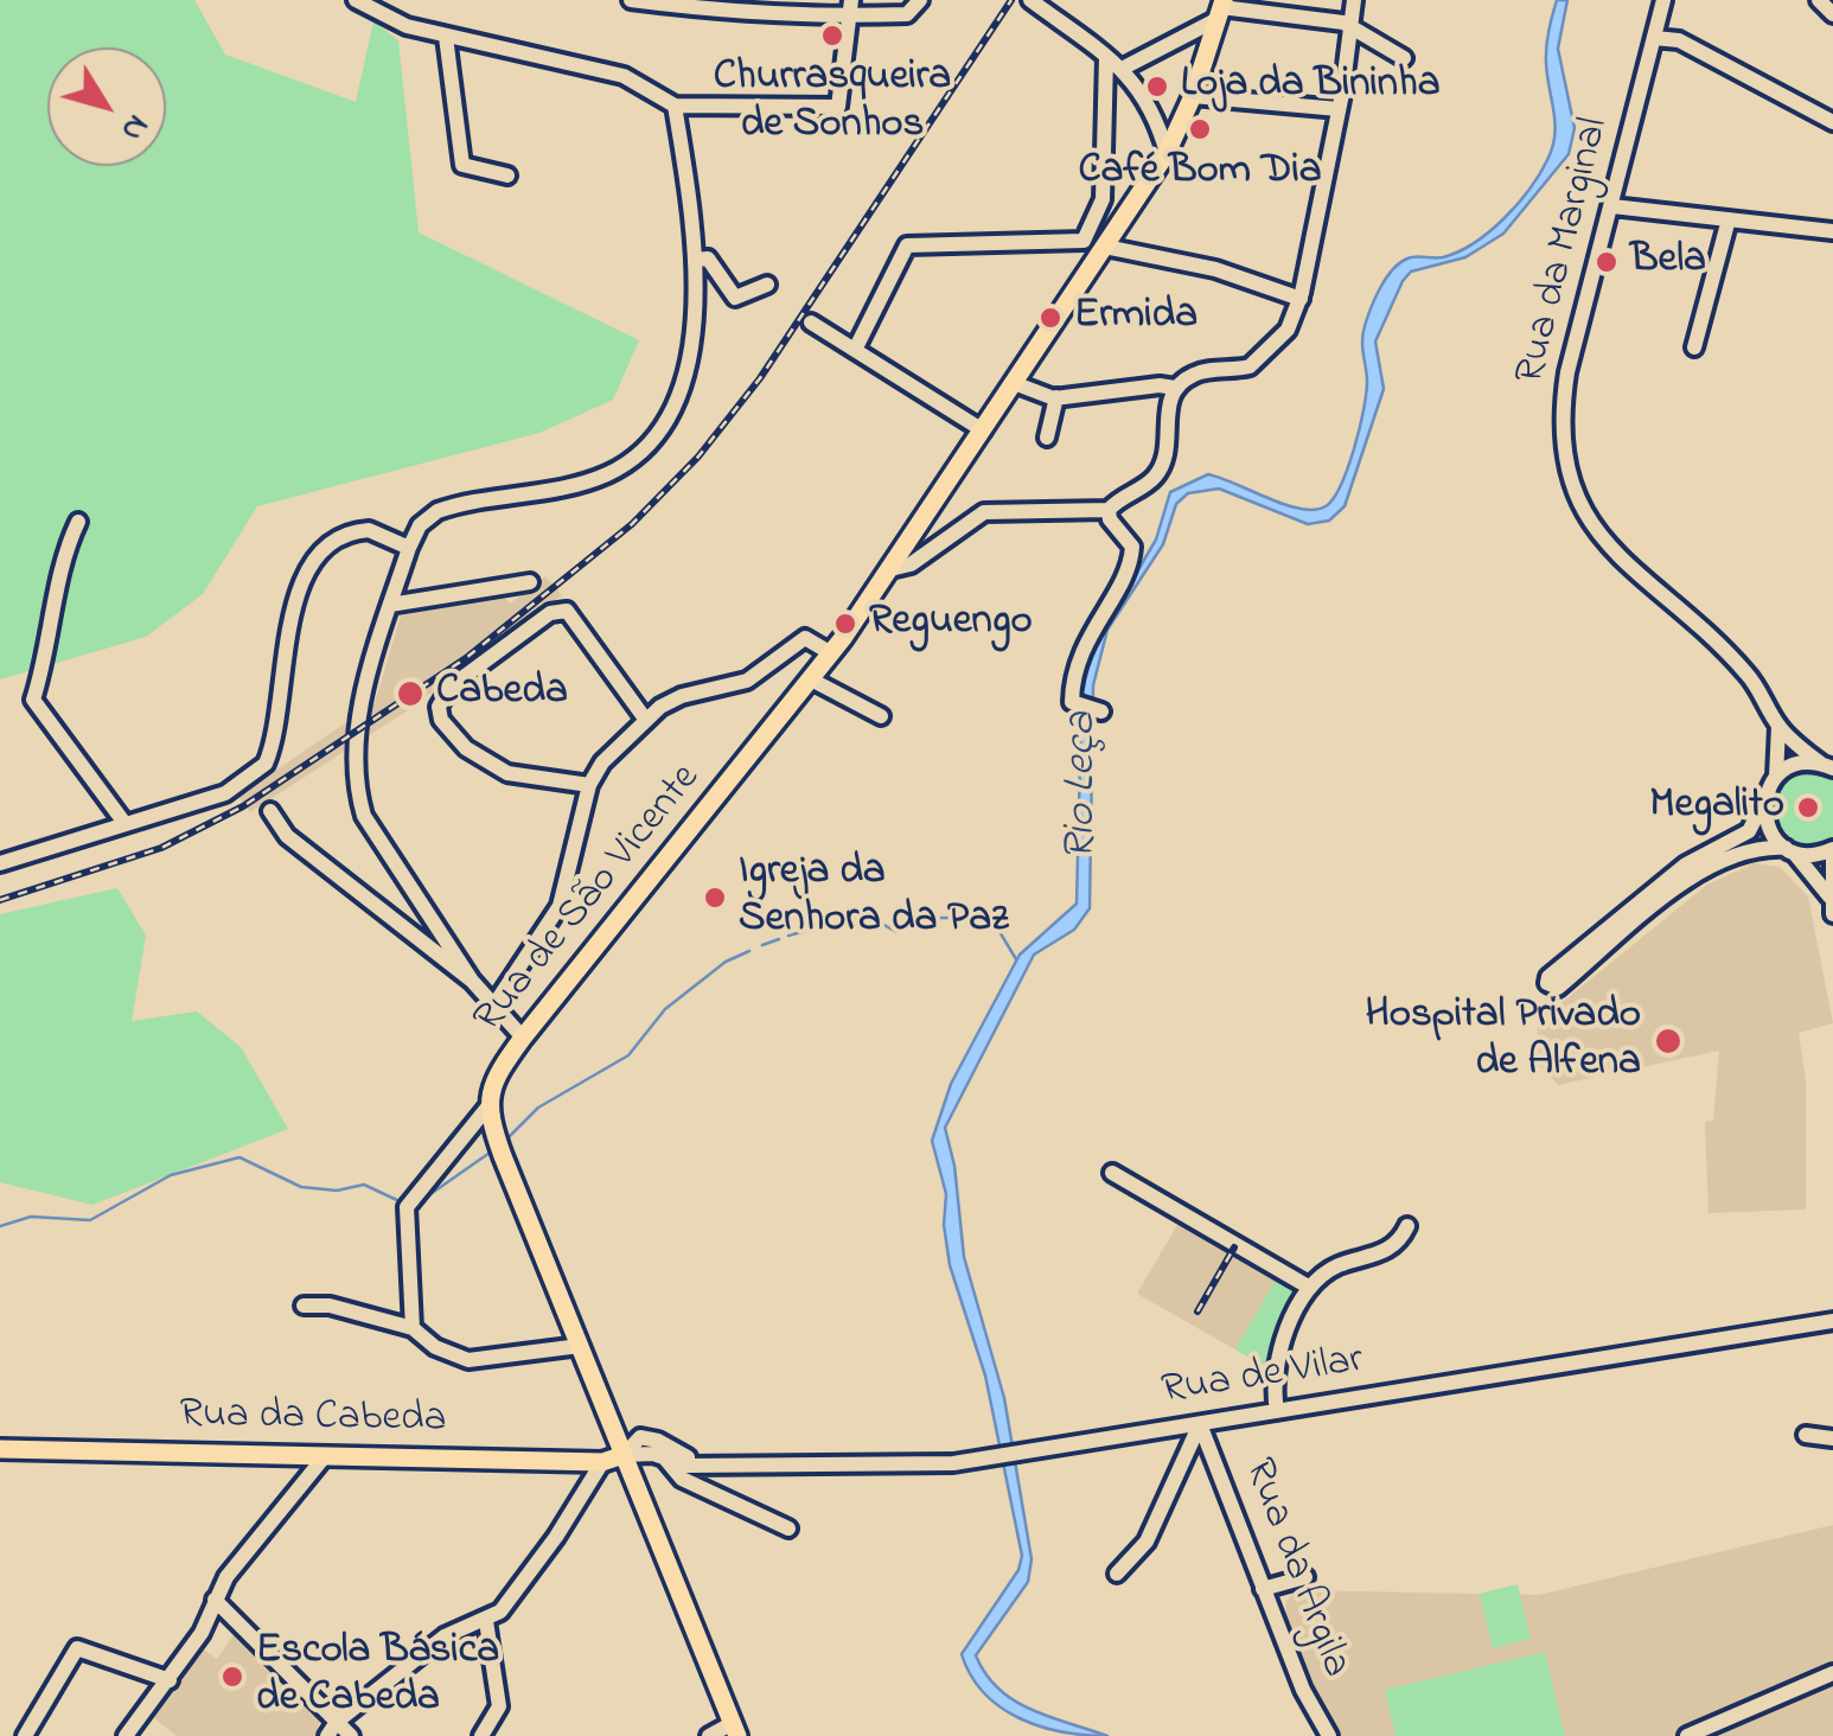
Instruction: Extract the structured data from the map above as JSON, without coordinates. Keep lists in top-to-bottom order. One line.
{"streets":{"main road":["Rua de São Vicente","Rua da Cabeda"],"street":["Rua da Marginal","Rua de Vilar","Rua da Argila"]},"crossings":[["Rua de Vilar","Rua da Cabeda"],["Rua de Vilar","Rua da Argila"]],"water":["Rio Leça"],"places":["Churrasqueira de Sonhos","Loja da Bininha","Café Bom Dia","Bela","Ermida","Reguengo","Cabeda","Megalito","Igreja da Senhora da Paz","Hospital Privado de Alfena","Escola Básica de Cabeda"],"north":"bottom right"}
